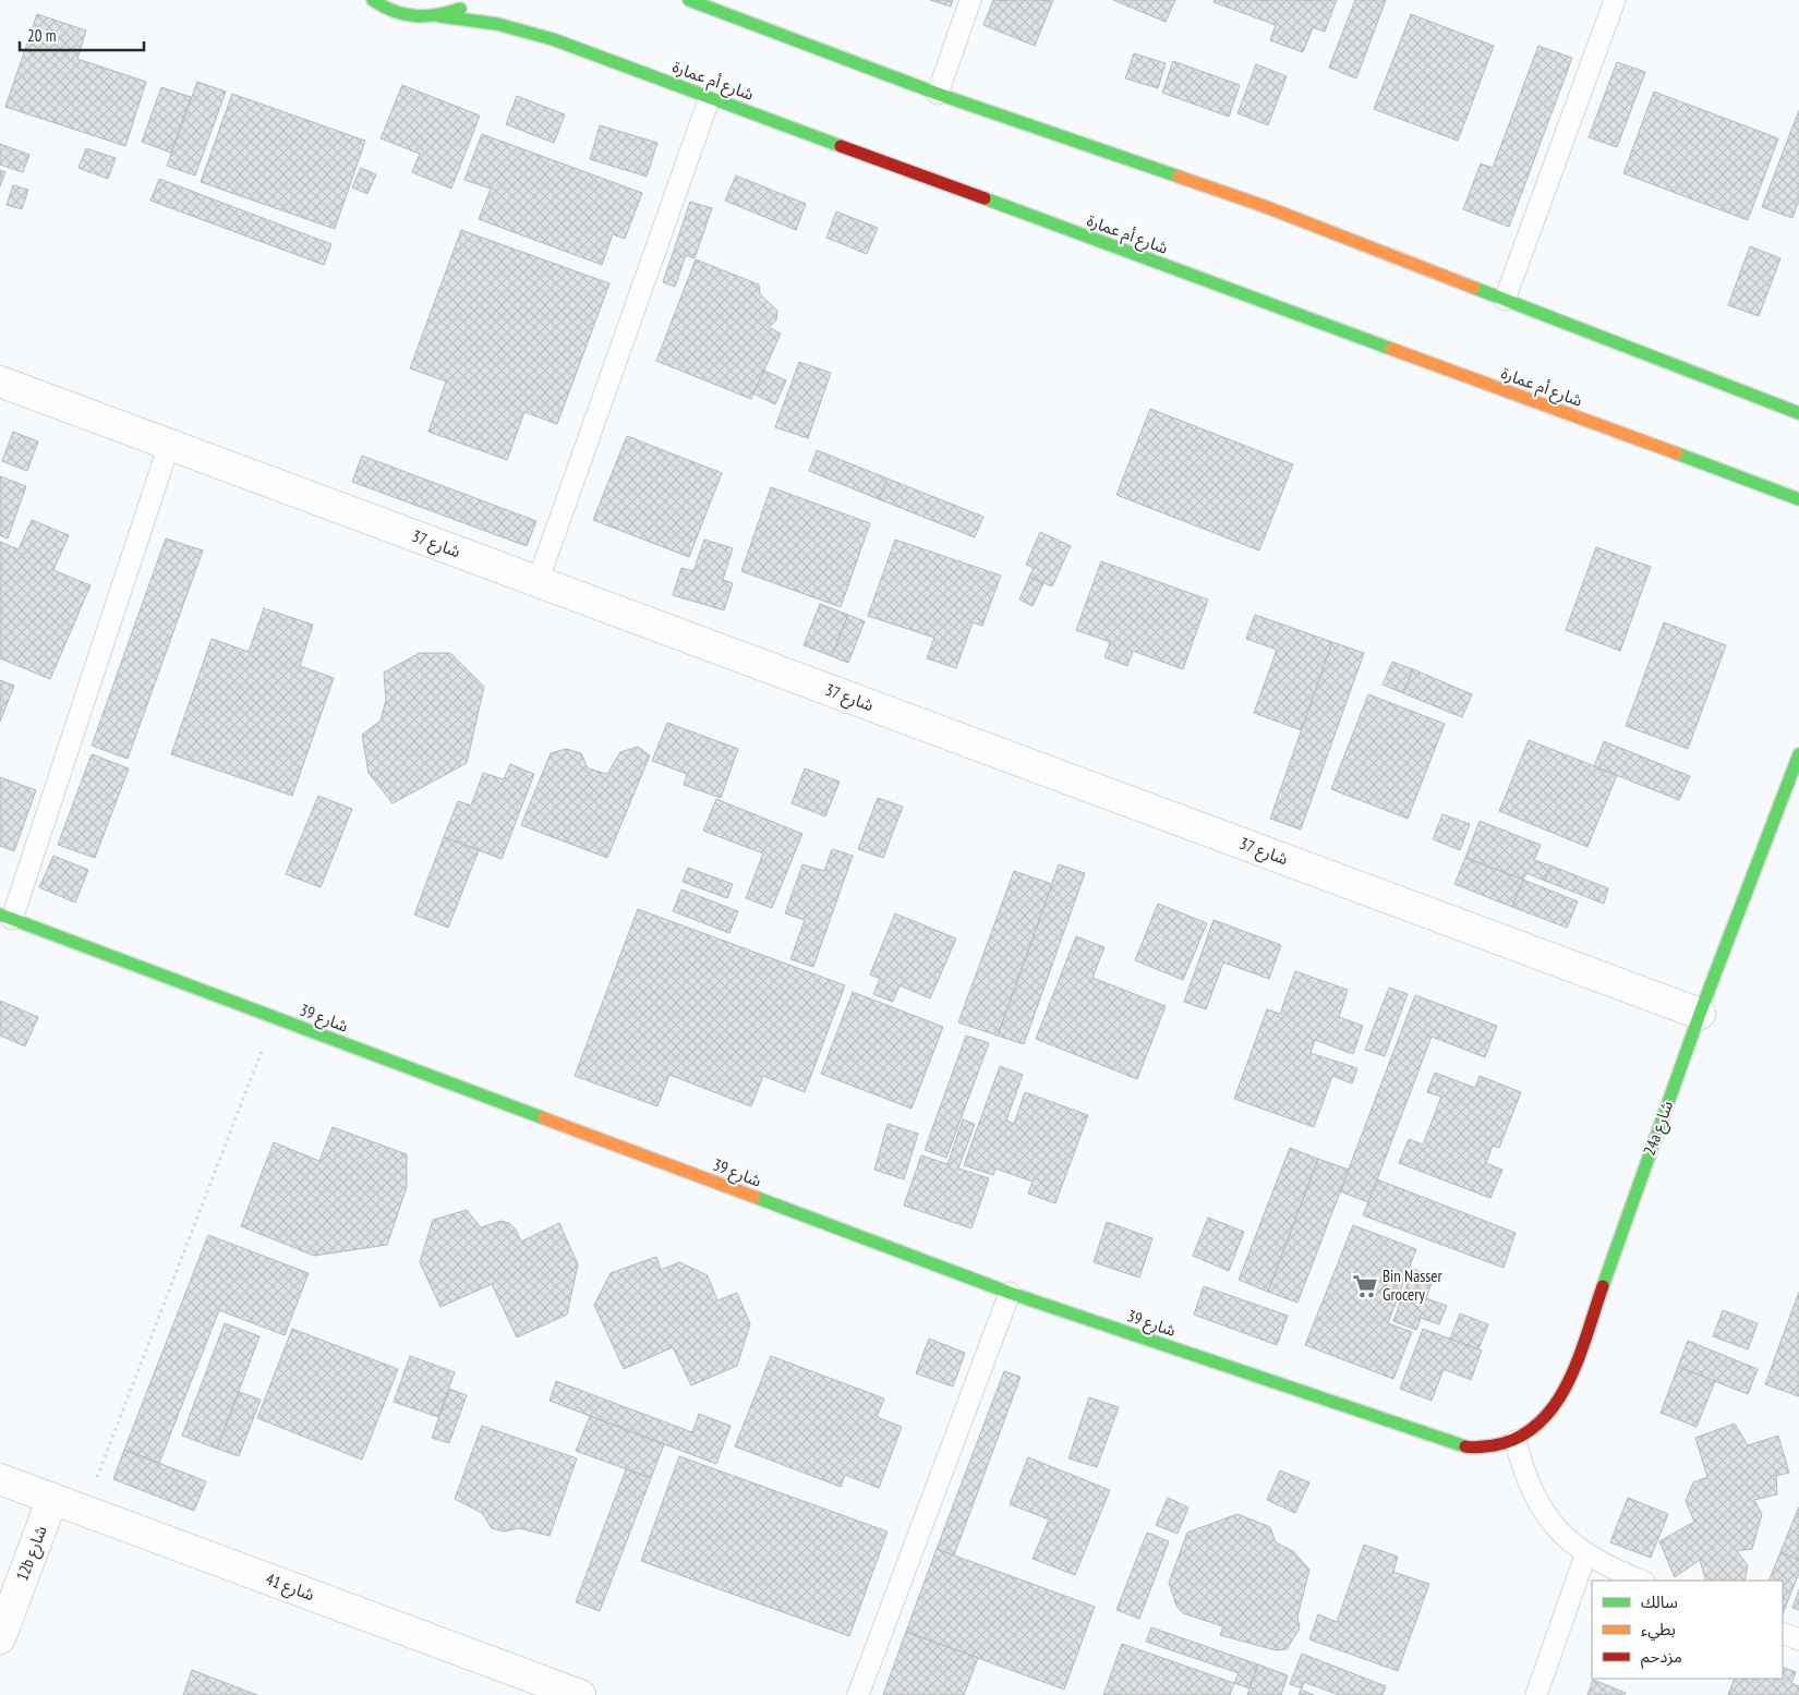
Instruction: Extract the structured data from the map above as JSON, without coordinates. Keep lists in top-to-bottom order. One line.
{"streets":{"street":["شارع أم عمارة","شارع 37","شارع 39","24a شارع","12b شارع","شارع 41"]},"crossings":[["شارع 37","24a شارع"],["شارع 39","24a شارع"],["12b شارع","شارع 41"]],"places":{"supermarket":["Bin Nasser Grocery"]},"legend":["سالك","بطيء","مزدحم"],"scale_bar":"20 m"}
